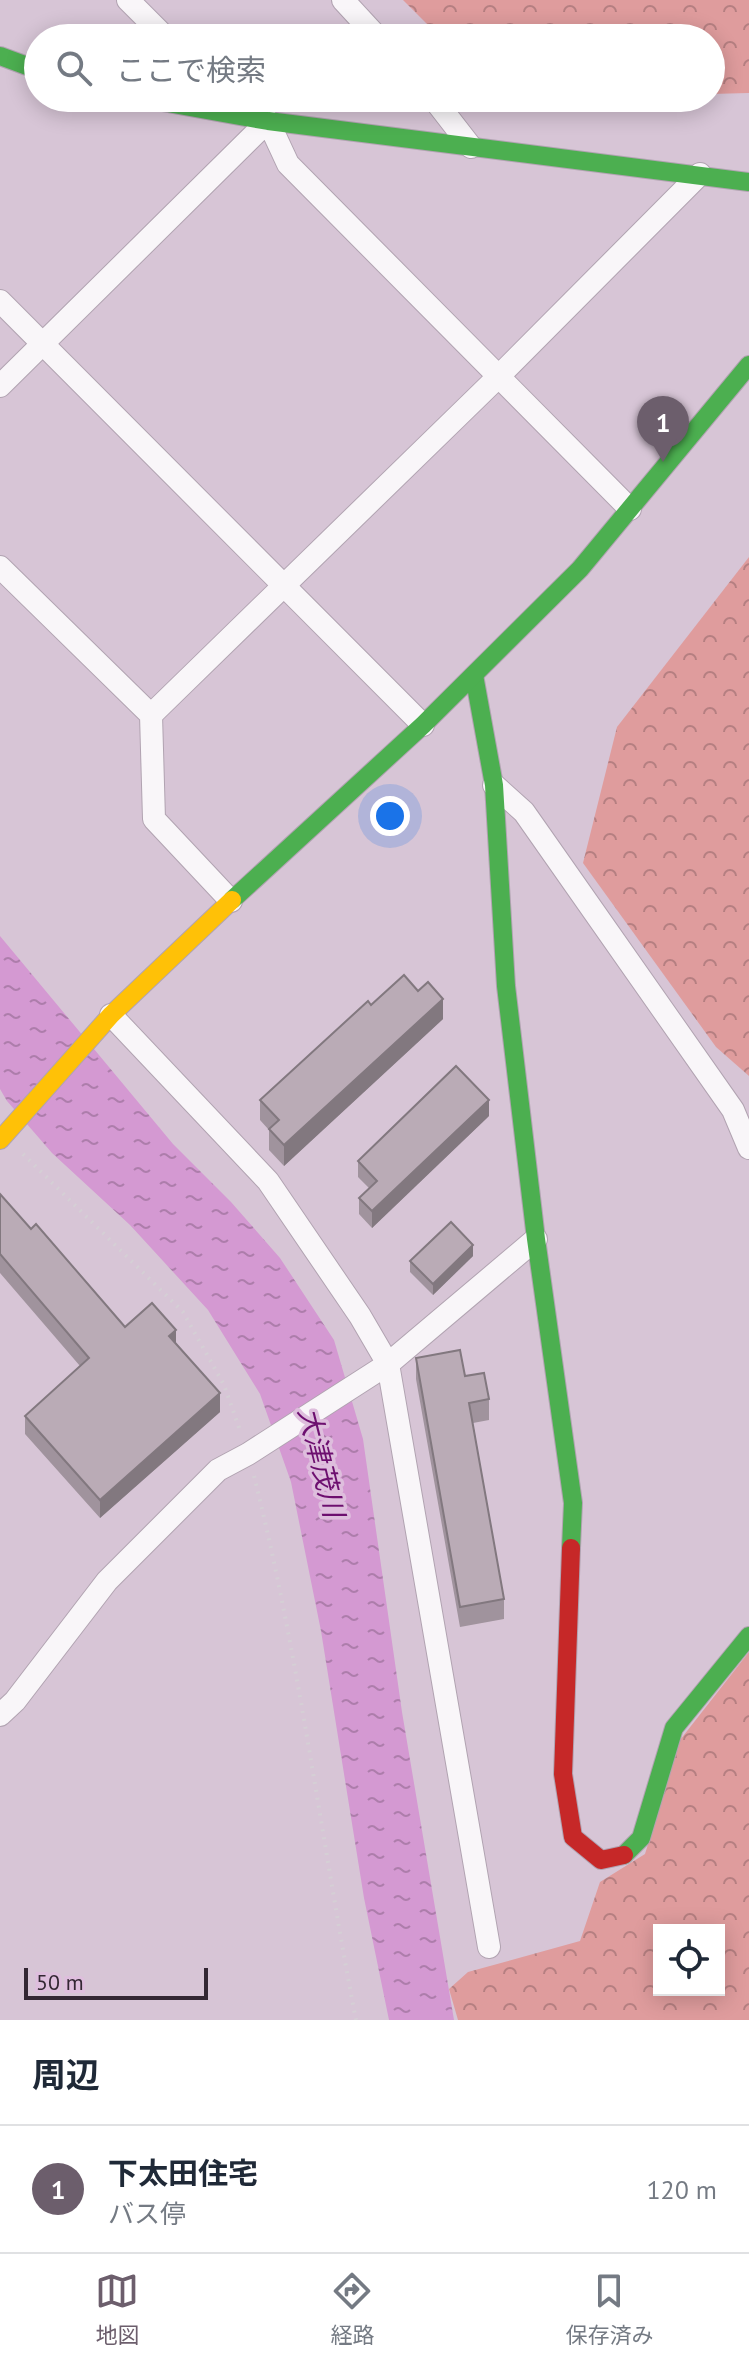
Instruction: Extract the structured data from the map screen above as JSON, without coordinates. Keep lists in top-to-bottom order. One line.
{"water":["大津茂川"],"scale_bar":"50 m","page":{"search":"ここで検索","pins":"1","scale":"50 m","heading":"周辺","list":[{"mark":"1","name":"下太田住宅","note":"バス停","value":"120 m"}],"nav":["地図","経路","保存済み"]}}
